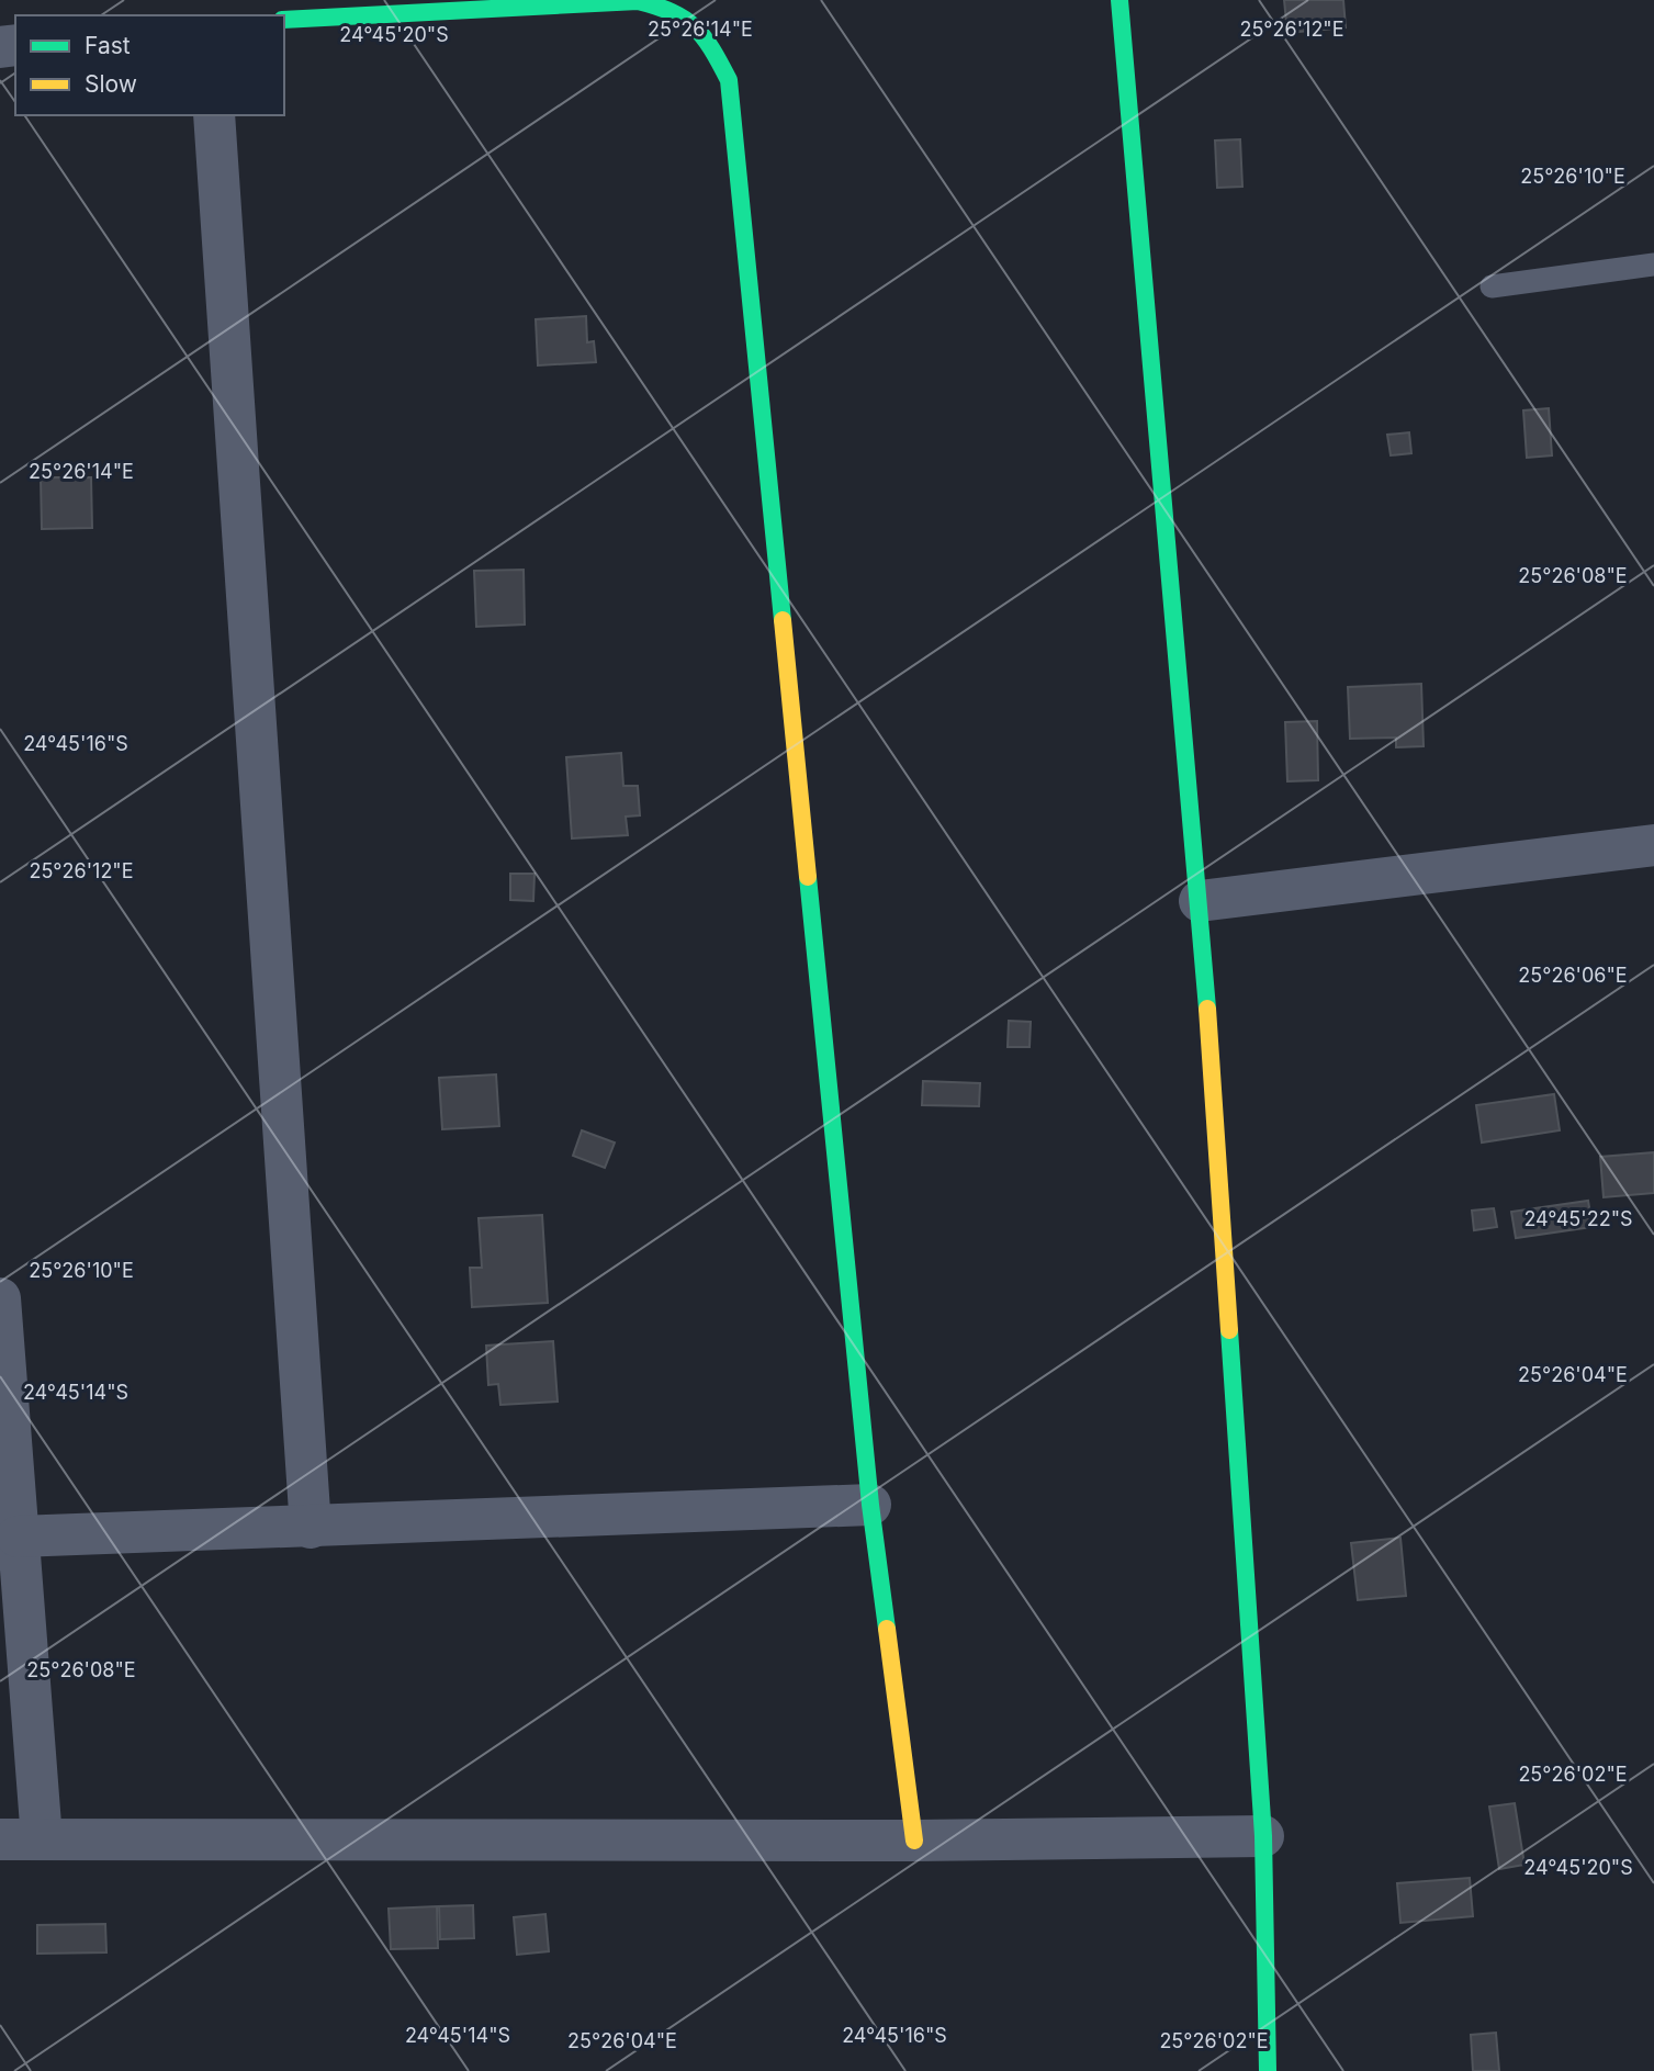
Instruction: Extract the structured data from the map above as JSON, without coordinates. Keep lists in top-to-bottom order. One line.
{"legend":["Fast","Slow"],"coordinates":["25°26'14\"E","25°26'12\"E","24°45'20\"S","25°26'10\"E","25°26'08\"E","24°45'16\"S","25°26'06\"E","24°45'22\"S","25°26'04\"E","24°45'14\"S","25°26'02\"E"]}
